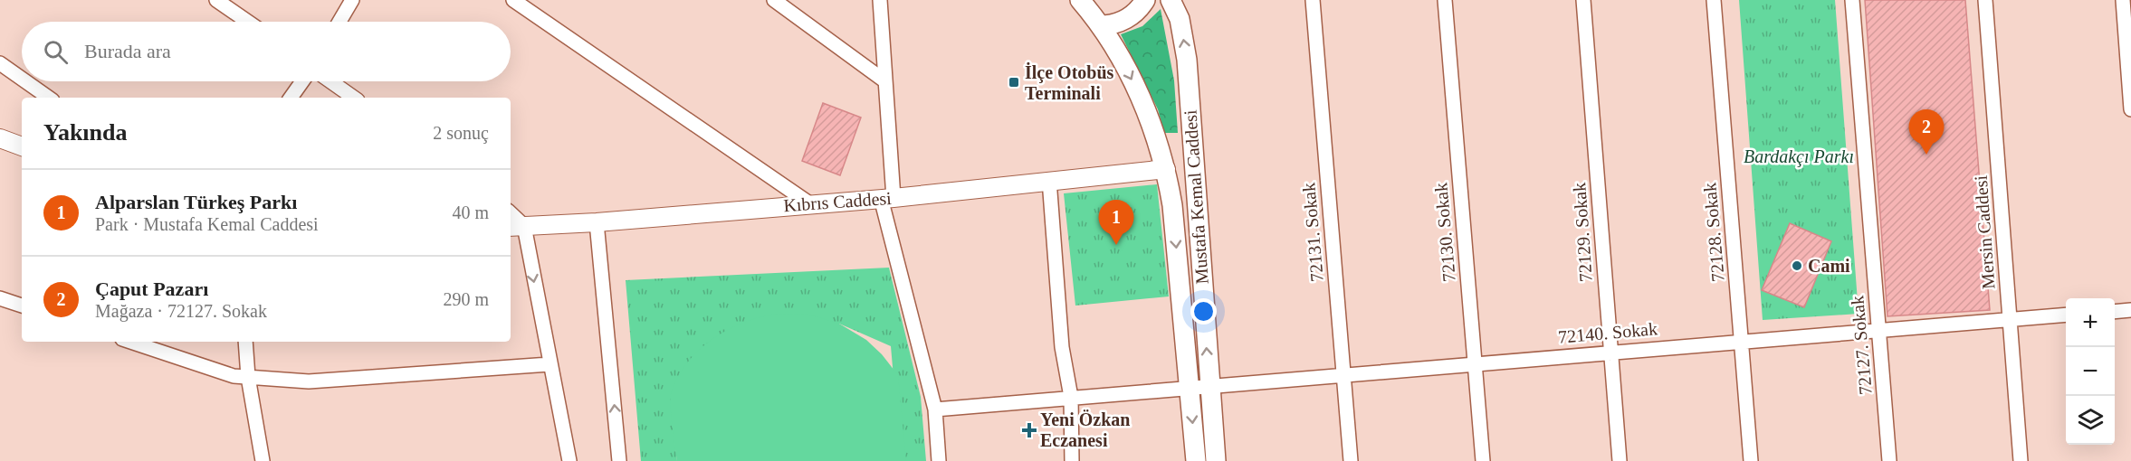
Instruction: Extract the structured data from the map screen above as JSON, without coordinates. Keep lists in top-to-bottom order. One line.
{"streets":{"main road":["Mustafa Kemal Caddesi"],"street":["Kıbrıs Caddesi","72131. Sokak","72130. Sokak","72129. Sokak","72128. Sokak","Mersin Caddesi","72140. Sokak","72127. Sokak"]},"crossings":[["Mustafa Kemal Caddesi","Kıbrıs Caddesi"],["Mustafa Kemal Caddesi","72140. Sokak"],["72131. Sokak","72140. Sokak"],["72130. Sokak","72140. Sokak"],["72129. Sokak","72140. Sokak"],["72128. Sokak","72140. Sokak"],["Mersin Caddesi","72140. Sokak"],["72140. Sokak","72127. Sokak"]],"parks":["Bardakçı Parkı"],"places":{"transit":["İlçe Otobüs Terminali"],"other":["Cami"],"health":["Yeni Özkan Eczanesi"]},"page":{"search":"Burada ara","heading":["Yakında","2 sonuç"],"pins":["2","1"],"list":[{"mark":"1","name":"Alparslan Türkeş Parkı","note":"Park · Mustafa Kemal Caddesi","value":"40 m"},{"mark":"2","name":"Çaput Pazarı","note":"Mağaza · 72127. Sokak","value":"290 m"}],"map_buttons":["+","−"]}}
